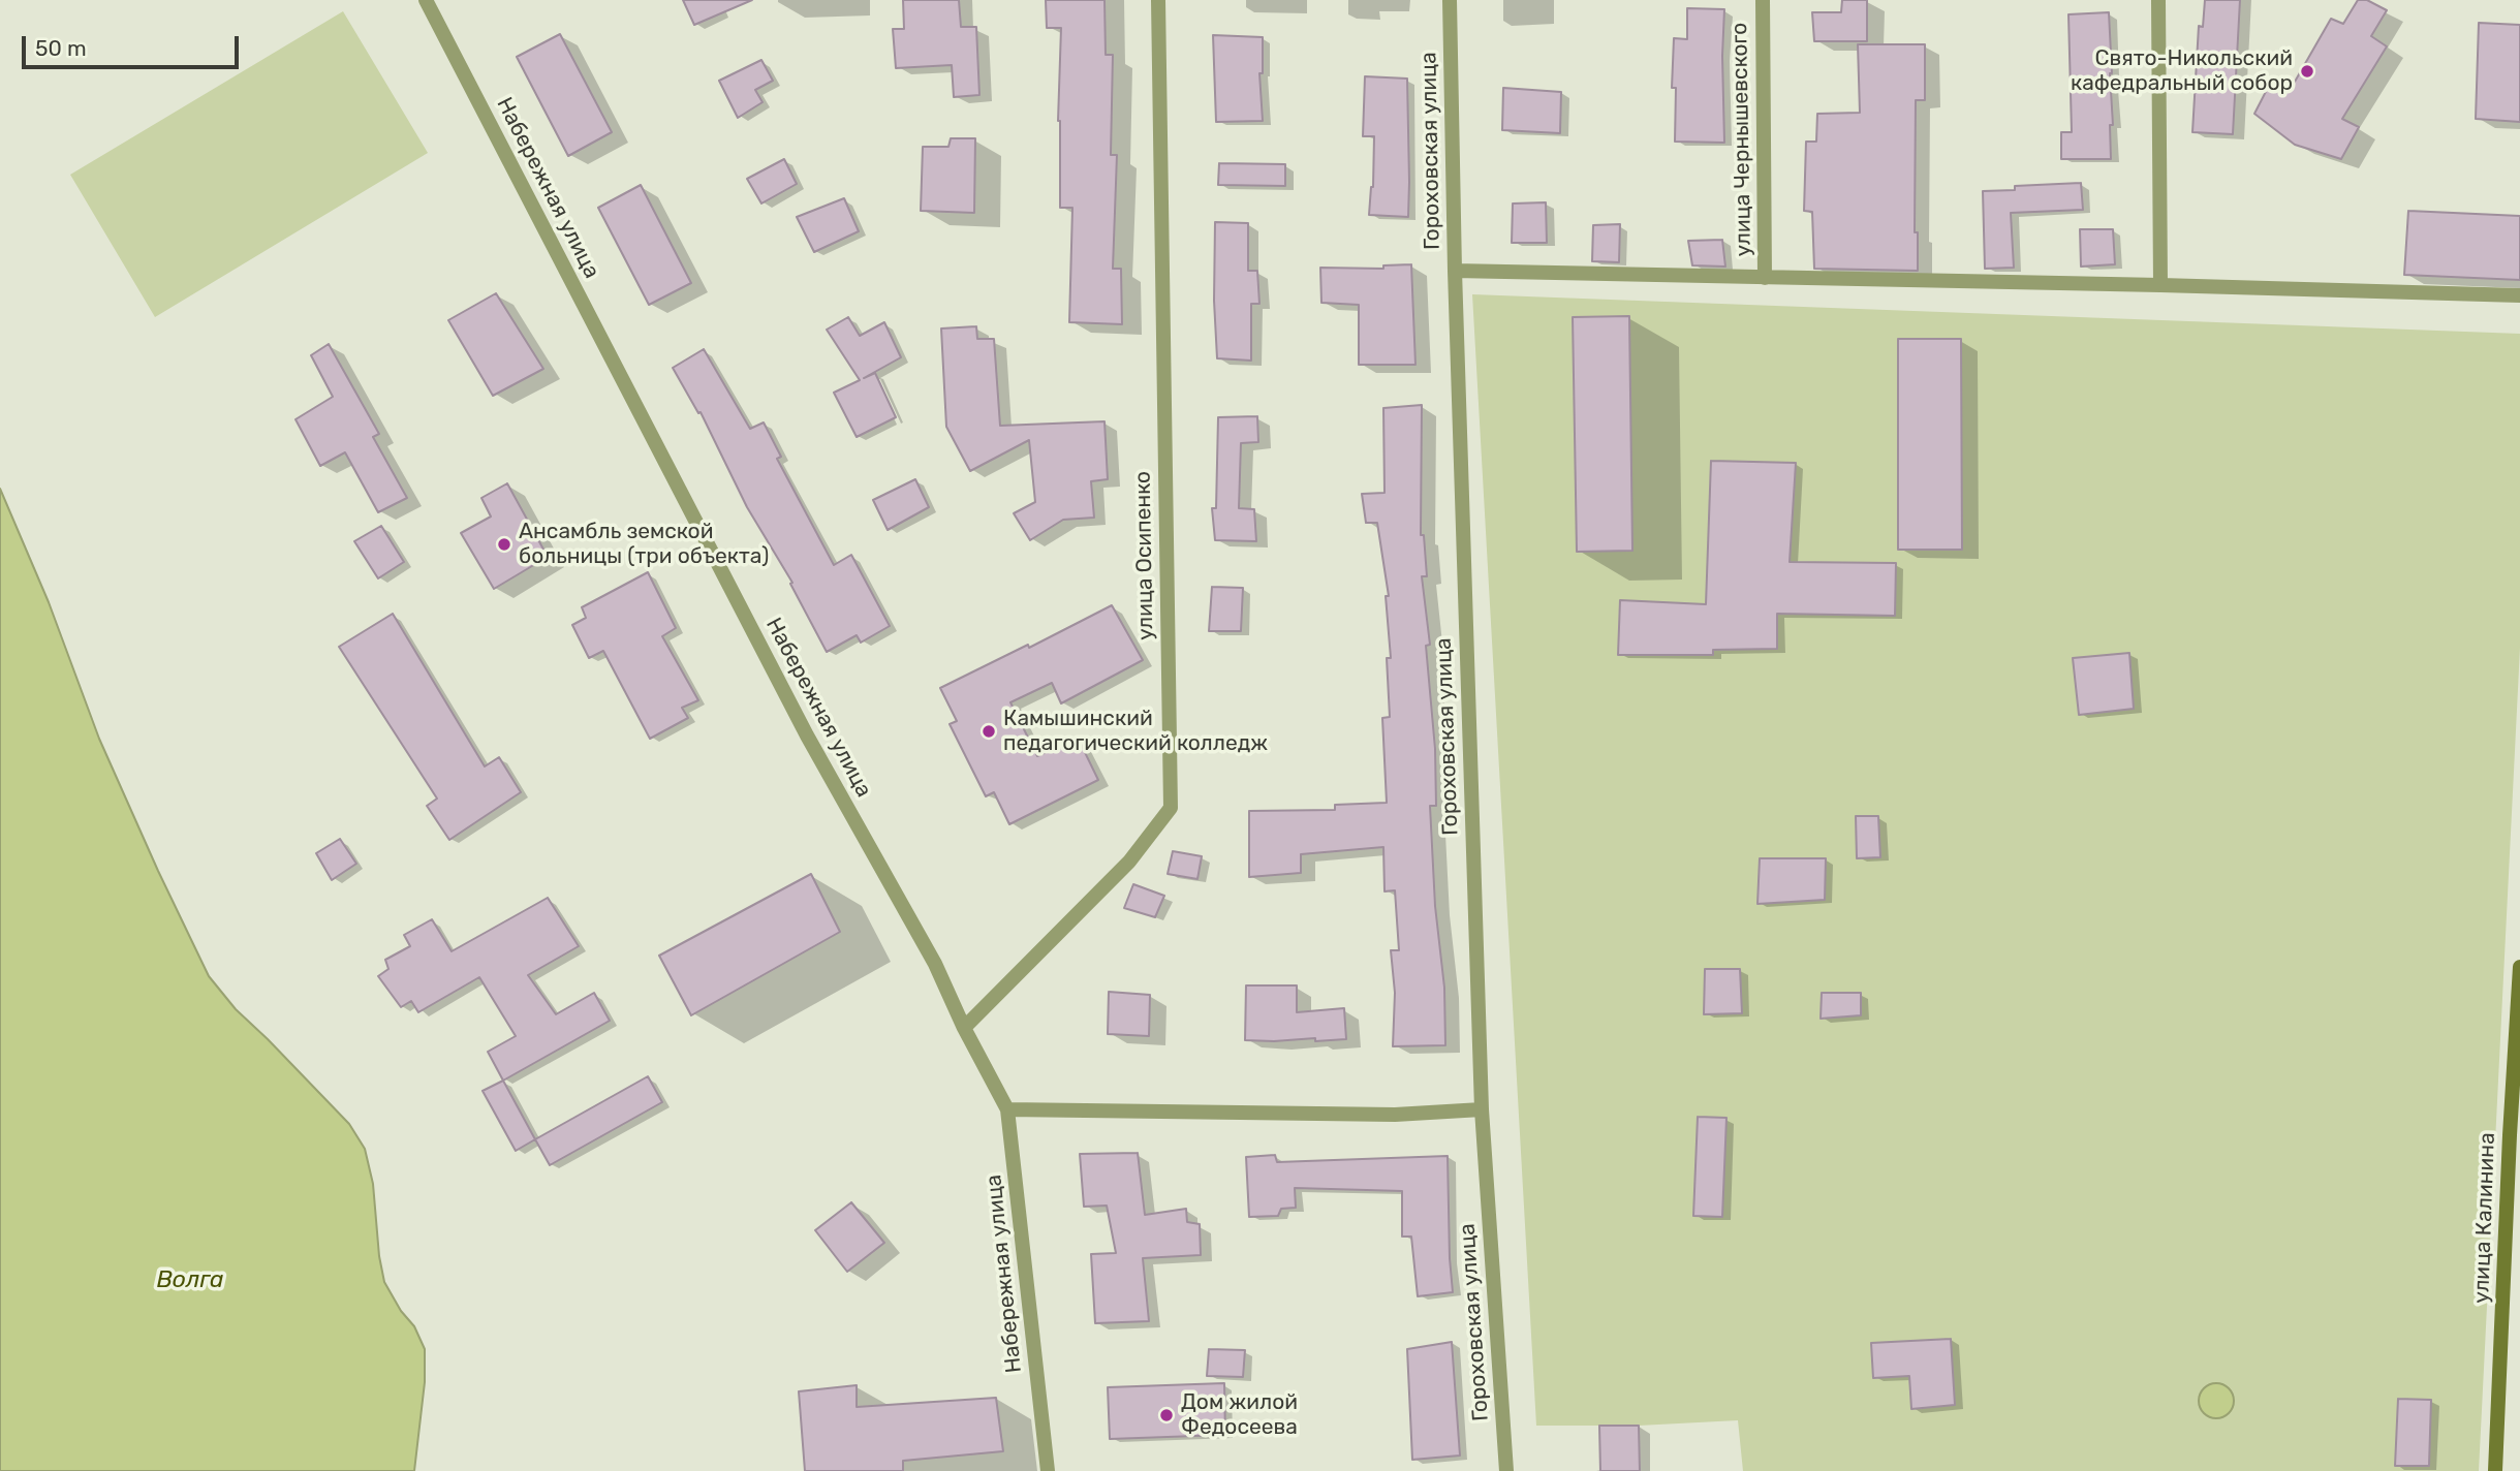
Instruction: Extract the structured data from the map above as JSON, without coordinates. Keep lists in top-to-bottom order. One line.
{"streets":{"street":["улица Чернышевского","Гороховская улица","Набережная улица","улица Осипенко","улица Калинина"]},"crossings":[["Набережная улица","улица Осипенко"]],"water":["Волга"],"places":["Свято-Никольский кафедральный собор","Ансамбль земской больницы (три объекта)","Камышинский педагогический колледж","Дом жилой Федосеева"],"scale_bar":"50 m"}
